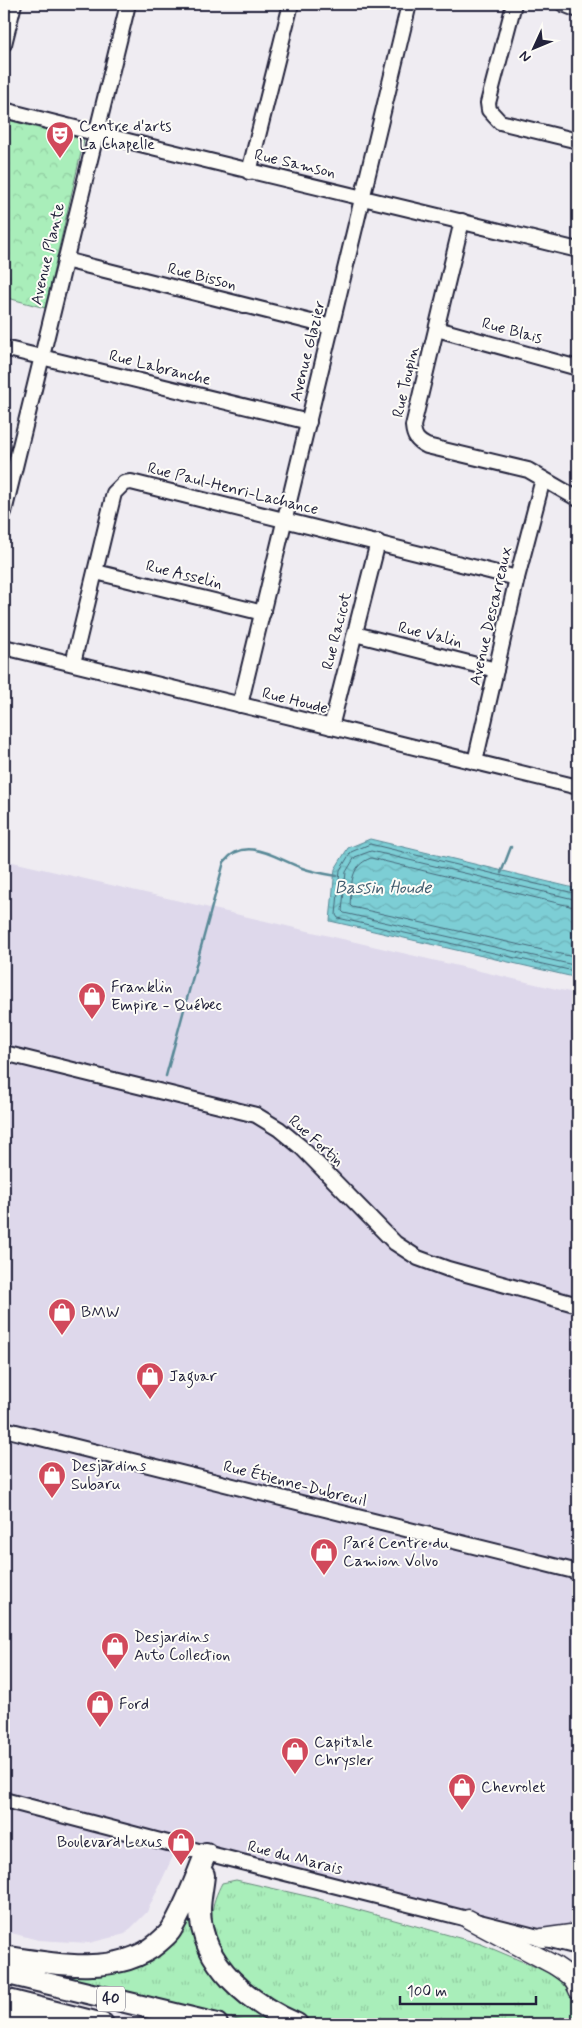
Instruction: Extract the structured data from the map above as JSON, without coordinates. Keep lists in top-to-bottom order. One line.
{"streets":{"highway":["40"],"street":["Rue Samson","Avenue Plante","Rue Bisson","Rue Blais","Avenue Glazier","Rue Labranche","Rue Toupin","Rue Paul-Henri-Lachance","Rue Asselin","Avenue Descarreaux","Rue Racicot","Rue Valin","Rue Houde","Rue Fortin","Rue Étienne-Dubreuil","Rue du Marais"]},"crossings":[["Rue Samson","Avenue Plante"],["Rue Samson","Avenue Glazier"],["Rue Samson","Rue Toupin"],["Avenue Plante","Rue Bisson"],["Avenue Plante","Rue Labranche"],["Rue Bisson","Avenue Glazier"],["Rue Blais","Rue Toupin"],["Avenue Glazier","Rue Labranche"],["Avenue Glazier","Rue Paul-Henri-Lachance"],["Avenue Glazier","Rue Asselin"],["Avenue Glazier","Rue Houde"],["Rue Toupin","Avenue Descarreaux"],["Rue Paul-Henri-Lachance","Rue Asselin"],["Rue Paul-Henri-Lachance","Avenue Descarreaux"],["Rue Paul-Henri-Lachance","Rue Racicot"],["Rue Paul-Henri-Lachance","Rue Houde"],["Avenue Descarreaux","Rue Valin"],["Avenue Descarreaux","Rue Houde"],["Rue Racicot","Rue Valin"],["Rue Racicot","Rue Houde"]],"water":["Bassin Houde"],"places":{"theatre":["Centre d'arts La Chapelle"],"shop":["Franklin Empire - Québec","BMW","Jaguar","Desjardins Subaru","Paré Centre du Camion Volvo","Desjardins Auto Collection","Ford","Capitale Chrysler","Chevrolet","Boulevard Lexus"]},"scale_bar":"100 m","north":"bottom left"}
